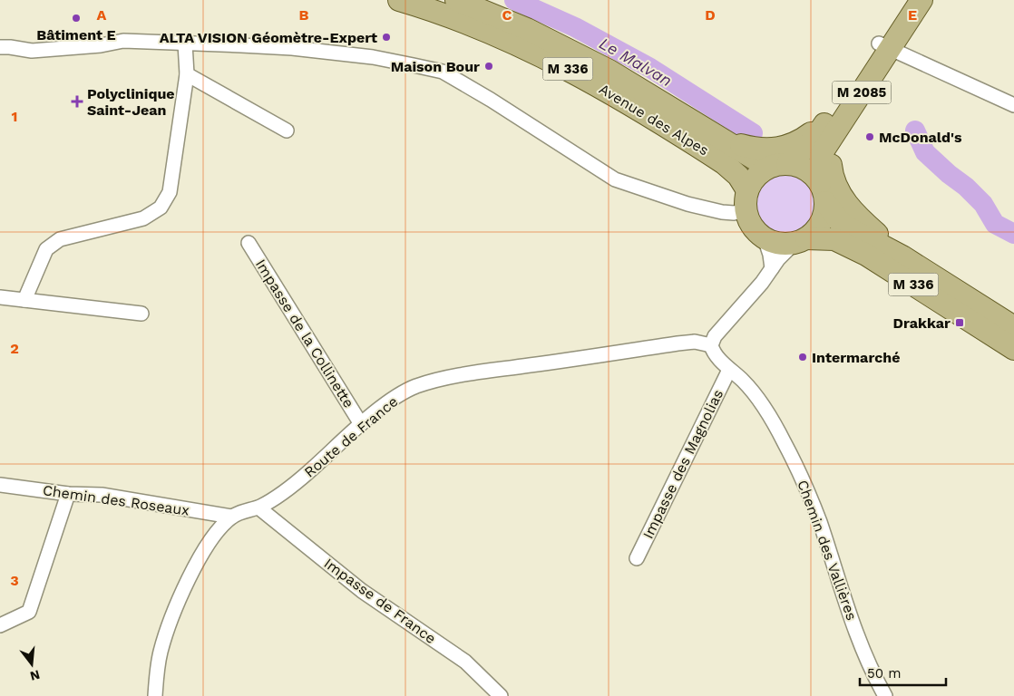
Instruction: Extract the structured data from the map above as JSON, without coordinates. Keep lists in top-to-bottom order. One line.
{"streets":{"main road":["M 336","M 2085","Avenue des Alpes"],"street":["Impasse de la Collinette","Route de France","Impasse des Magnolias","Chemin des Roseaux","Chemin des Vallières","Impasse de France"]},"crossings":[["M 336","Avenue des Alpes"],["Impasse de la Collinette","Route de France"],["Route de France","Chemin des Roseaux"],["Route de France","Chemin des Vallières"],["Route de France","Impasse de France"],["Impasse des Magnolias","Chemin des Vallières"]],"water":["Le Malvan"],"places":{"other":["Bâtiment E","ALTA VISION Géomètre-Expert","Maison Bour","McDonald's","Intermarché"],"health":["Polyclinique Saint-Jean"],"transit":["Drakkar"]},"scale_bar":"50 m","north":"bottom","grid":{"columns":["A","B","C","D","E"],"rows":["1","2","3"]}}
